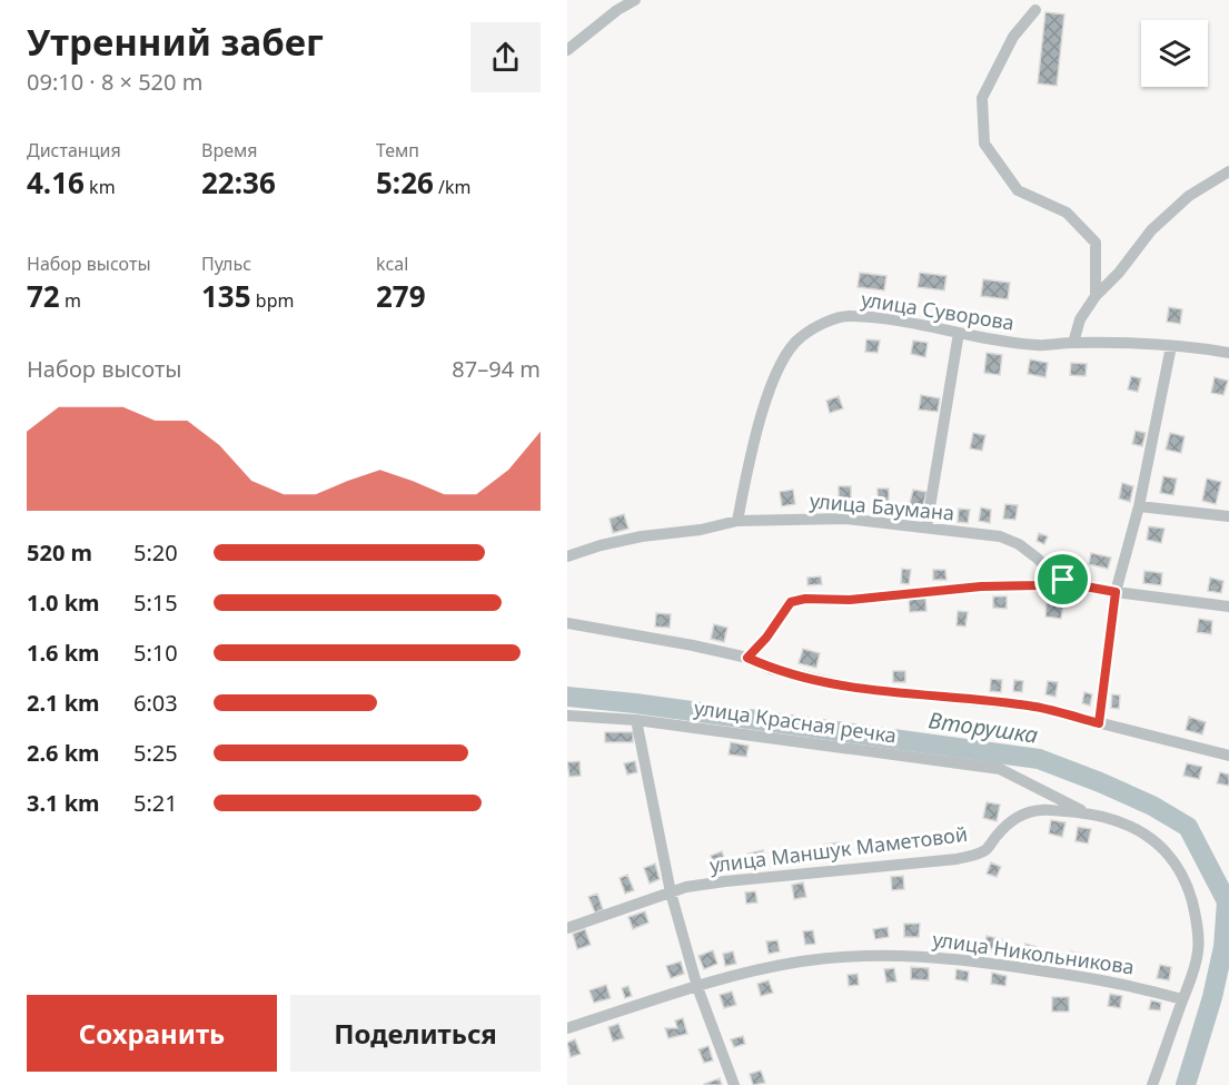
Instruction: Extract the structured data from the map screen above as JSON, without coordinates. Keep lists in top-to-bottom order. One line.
{"streets":{"street":["улица Суворова","улица Баумана","улица Красная речка","улица Маншук Маметовой","улица Никольникова"]},"crossings":[["улица Суворова","улица Баумана"],["улица Красная речка","улица Маншук Маметовой"],["улица Маншук Маметовой","улица Никольникова"]],"water":["Вторушка"],"page":{"heading":["Утренний забег","09:10 · 8 × 520 m"],"stats":[["Дистанция","4.16 km"],["Время","22:36"],["Темп","5:26 /km"],["Набор высоты","72 m"],["Пульс","135 bpm"],["kcal","279"]],"chart":["Набор высоты","87–94 m"],"list":[{"name":"520 m","note":"5:20"},{"name":"1.0 km","note":"5:15"},{"name":"1.6 km","note":"5:10"},{"name":"2.1 km","note":"6:03"},{"name":"2.6 km","note":"5:25"},{"name":"3.1 km","note":"5:21"}],"buttons":["Сохранить","Поделиться"]}}
